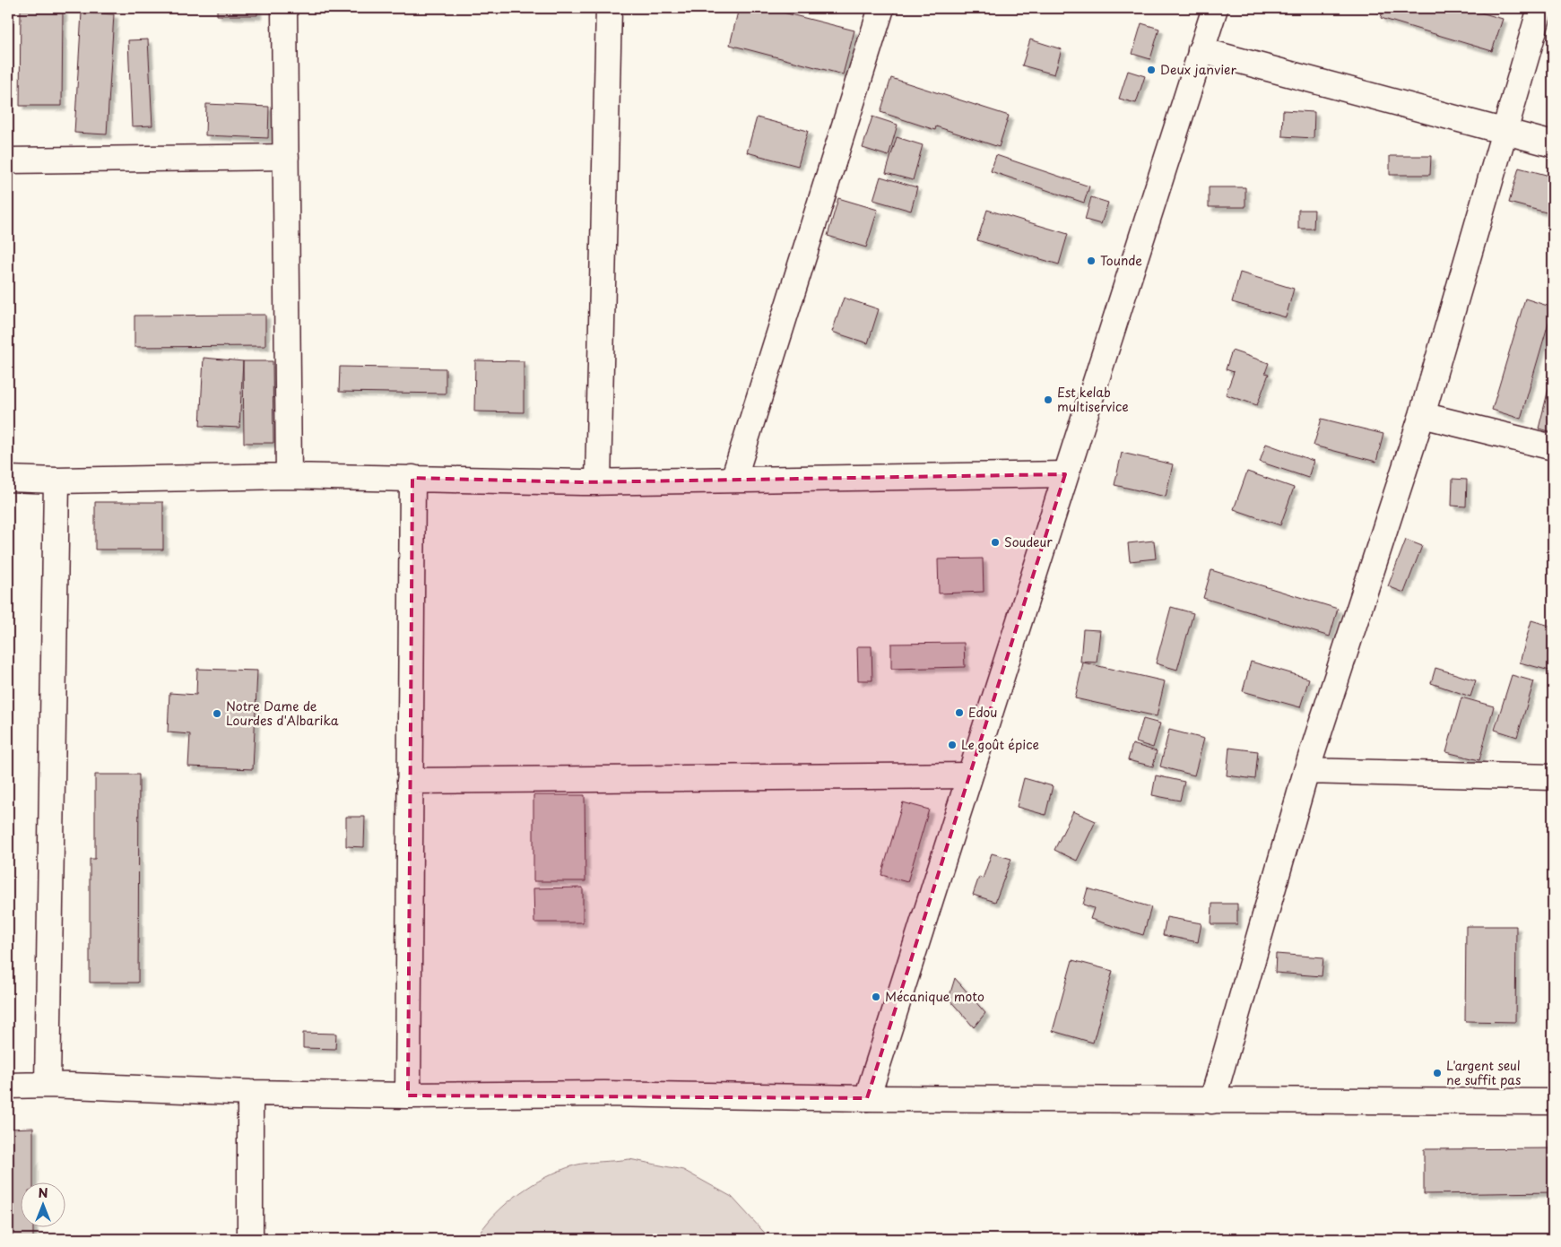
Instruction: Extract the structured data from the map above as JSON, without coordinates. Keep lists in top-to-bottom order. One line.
{"places":["Deux janvier","Tounde","Est kelab multiservice","Soudeur","Edou","Notre Dame de Lourdes d'Albarika","Le goût épice","Mécanique moto","L'argent seul ne suffit pas"],"north":"top"}
